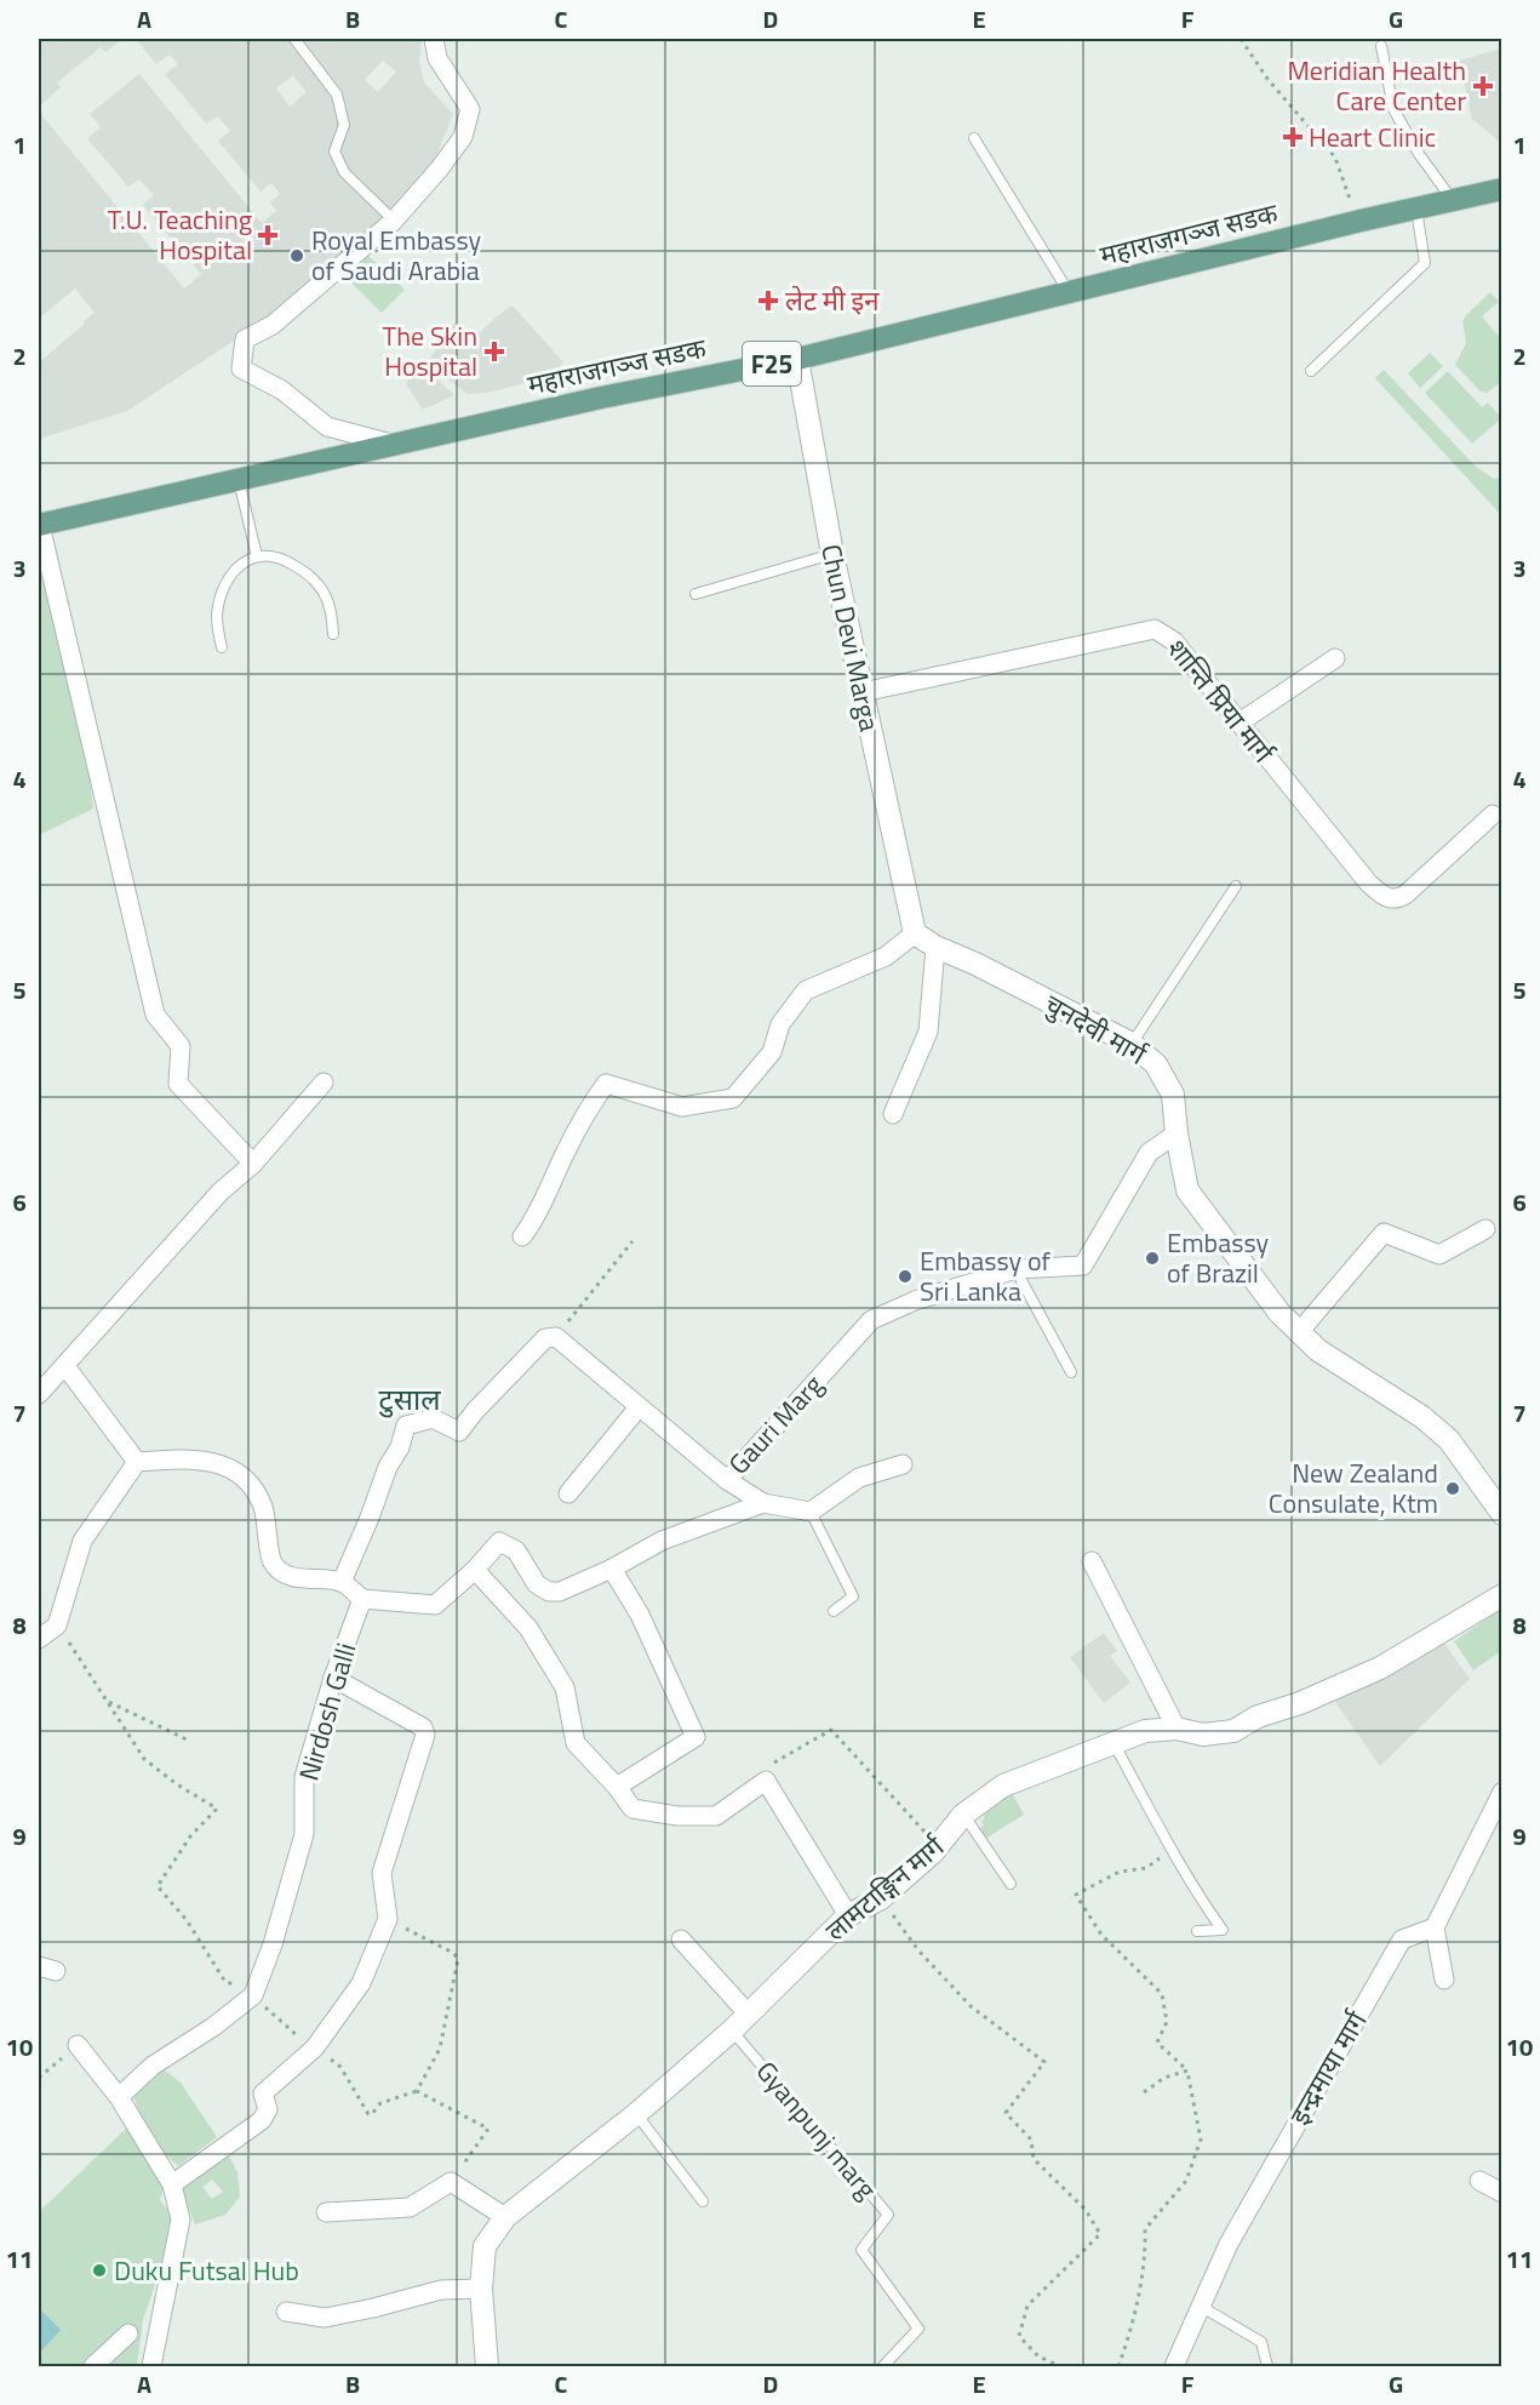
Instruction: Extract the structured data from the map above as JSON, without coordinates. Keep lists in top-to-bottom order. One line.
{"streets":{"main road":["महाराजगञ्ज सडक","F25"],"street":["Chun Devi Marga","शान्ति प्रिया मार्ग","चुनदेवी मार्ग","Gauri Marg","Nirdosh Galli","लामटाङ्गिन मार्ग","इन्द्रमाया मार्ग"],"lane":["Gyanpunj marg"]},"crossings":[["महाराजगञ्ज सडक","Chun Devi Marga"],["Chun Devi Marga","शान्ति प्रिया मार्ग"],["Chun Devi Marga","चुनदेवी मार्ग"],["चुनदेवी मार्ग","Gauri Marg"],["लामटाङ्गिन मार्ग","Gyanpunj marg"]],"districts":["टुसाल"],"places":{"health":["Meridian Health Care Center","Heart Clinic","T.U. Teaching Hospital","लेट मी इन","The Skin Hospital"],"other":["Royal Embassy of Saudi Arabia","Embassy of Brazil","Embassy of Sri Lanka","New Zealand Consulate, Ktm","Duku Futsal Hub"]},"grid":{"columns":["A","B","C","D","E","F","G"],"rows":["1","2","3","4","5","6","7","8","9","10","11"]}}
